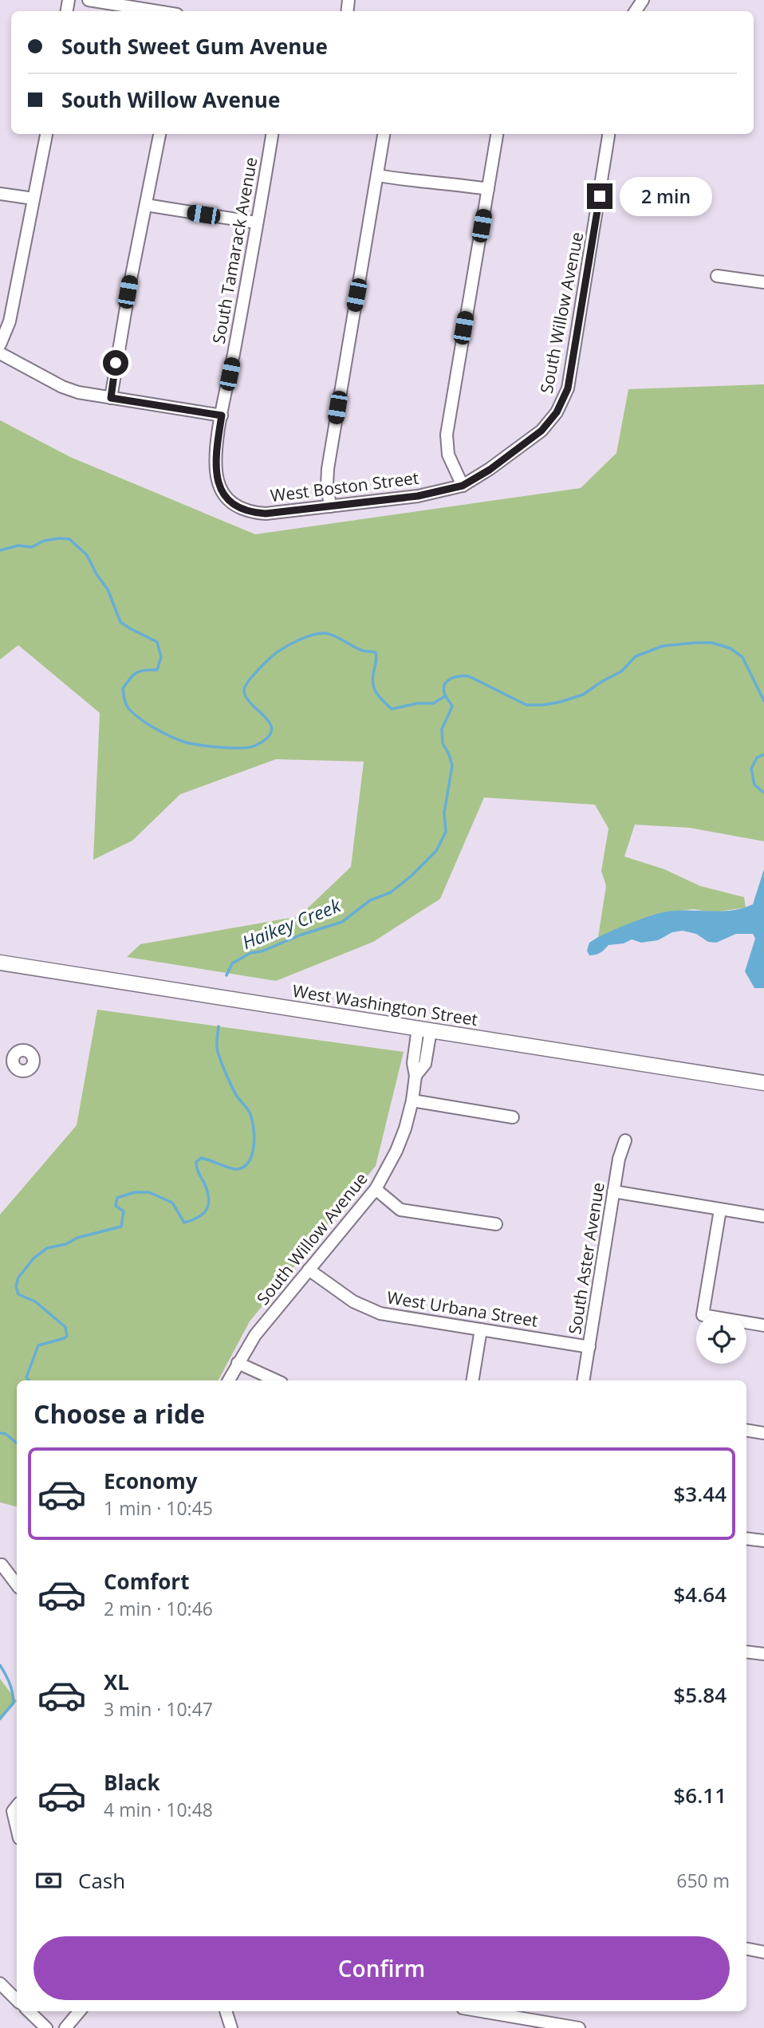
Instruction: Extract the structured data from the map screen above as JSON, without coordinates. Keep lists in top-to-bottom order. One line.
{"streets":{"main road":["West Washington Street"],"street":["South Tamarack Avenue","South Willow Avenue","West Boston Street","South Aster Avenue","West Urbana Street"]},"crossings":[["South Tamarack Avenue","West Boston Street"],["South Willow Avenue","West Boston Street"],["South Willow Avenue","West Washington Street"],["South Willow Avenue","West Urbana Street"],["South Aster Avenue","West Urbana Street"]],"water":["Haikey Creek"],"page":{"banner":["South Sweet Gum Avenue","South Willow Avenue"],"bubble":"2 min","heading":"Choose a ride","list":[{"name":"Economy","note":"1 min · 10:45","value":"$3.44"},{"name":"Comfort","note":"2 min · 10:46","value":"$4.64"},{"name":"XL","note":"3 min · 10:47","value":"$5.84"},{"name":"Black","note":"4 min · 10:48","value":"$6.11"}],"pay":["Cash","650 m"],"buttons":"Confirm"}}
